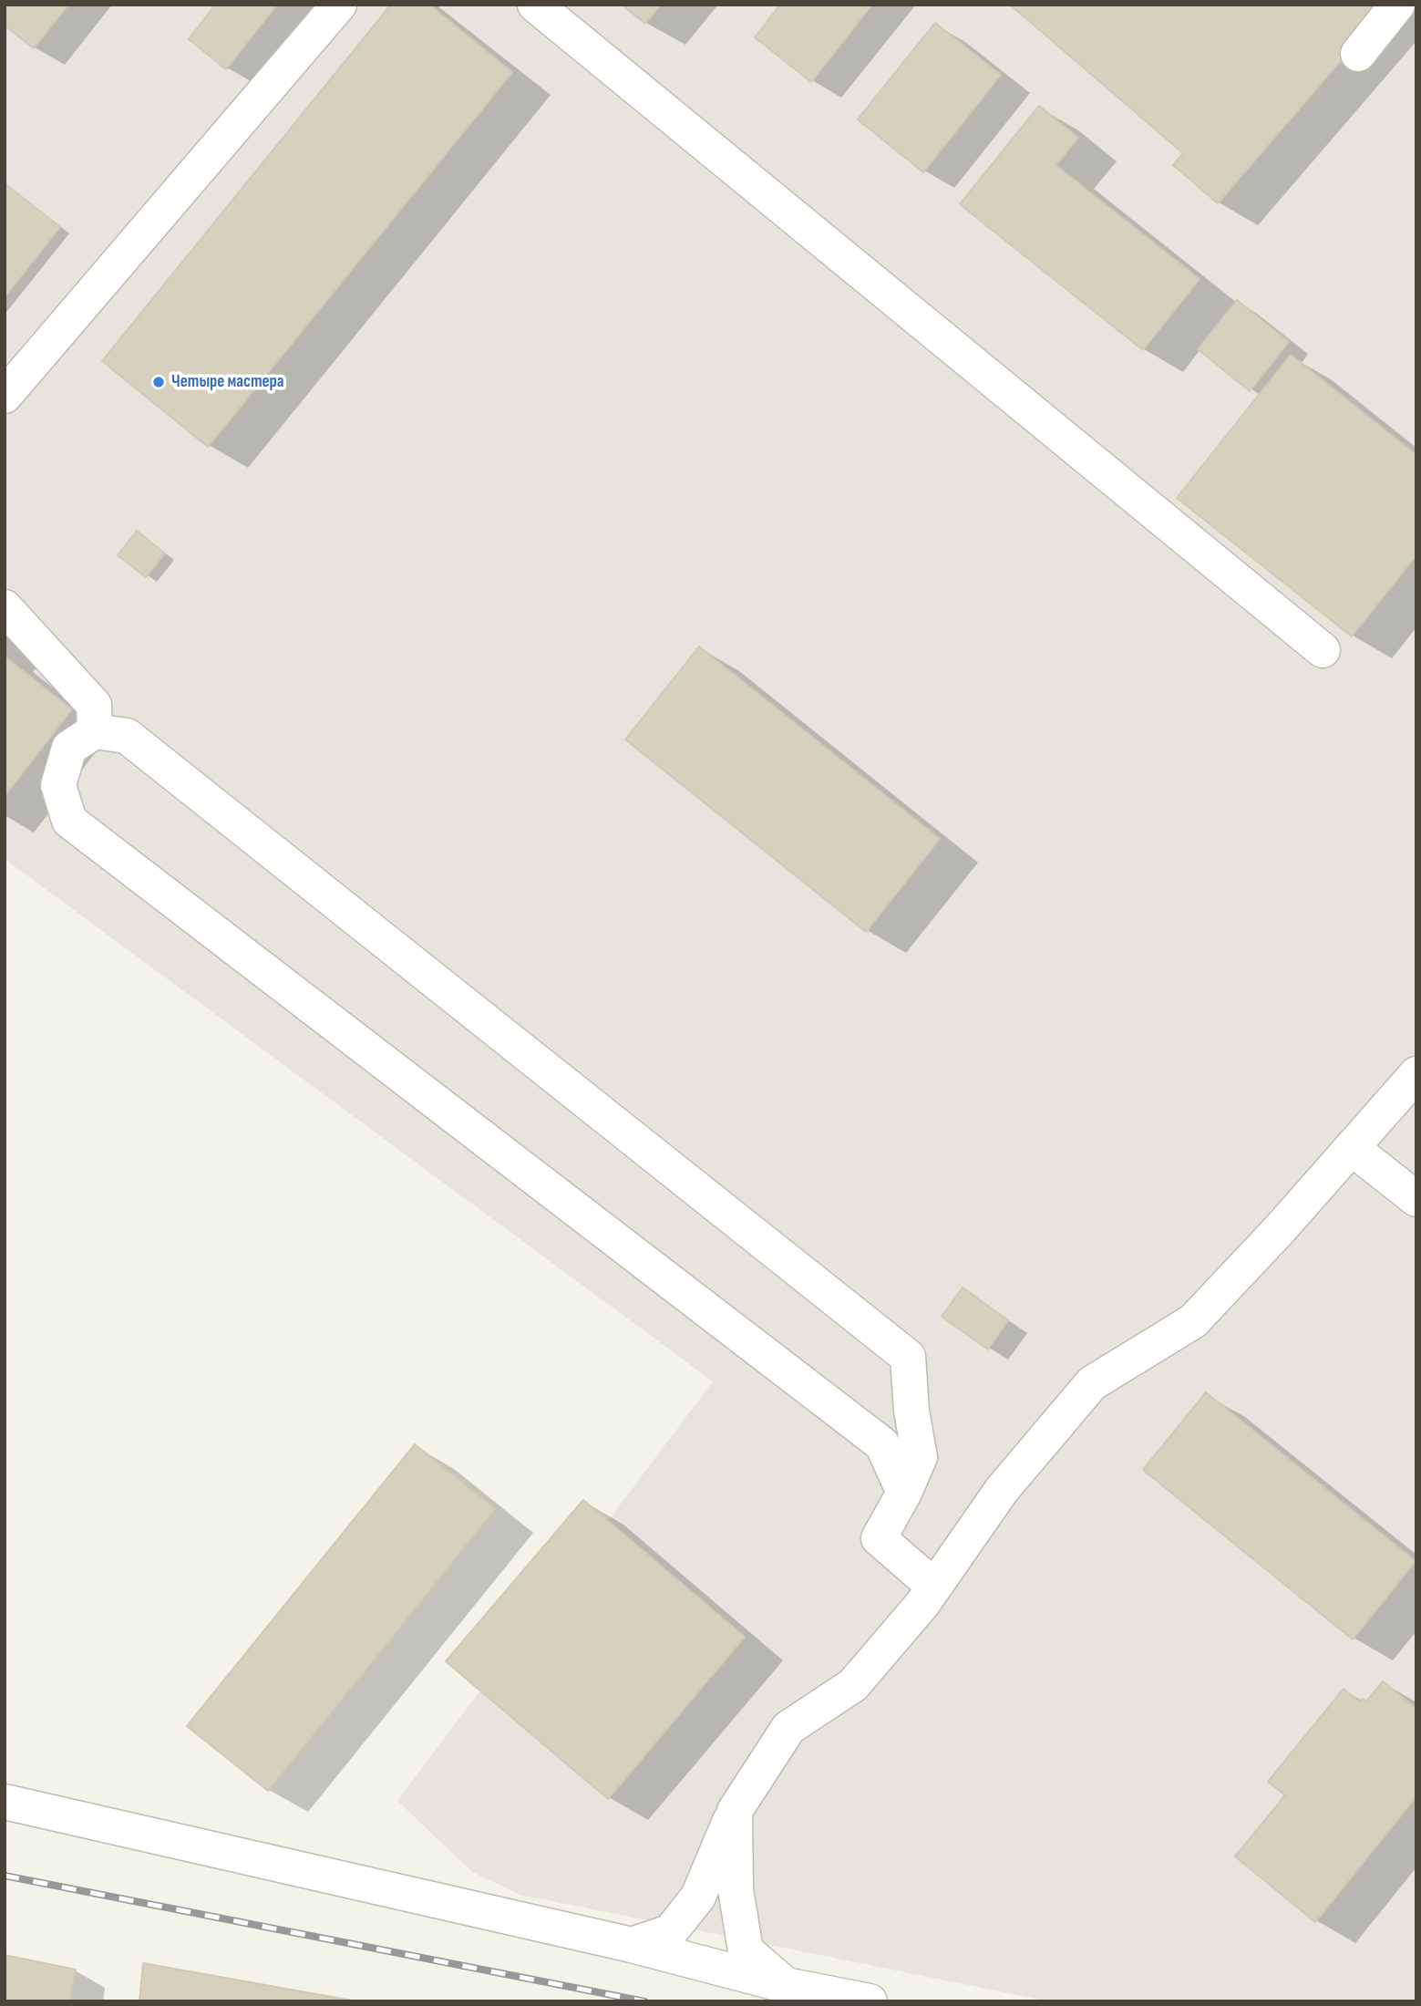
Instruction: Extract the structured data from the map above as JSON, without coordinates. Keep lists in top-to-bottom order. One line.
{"places":["Четыре мастера"]}
